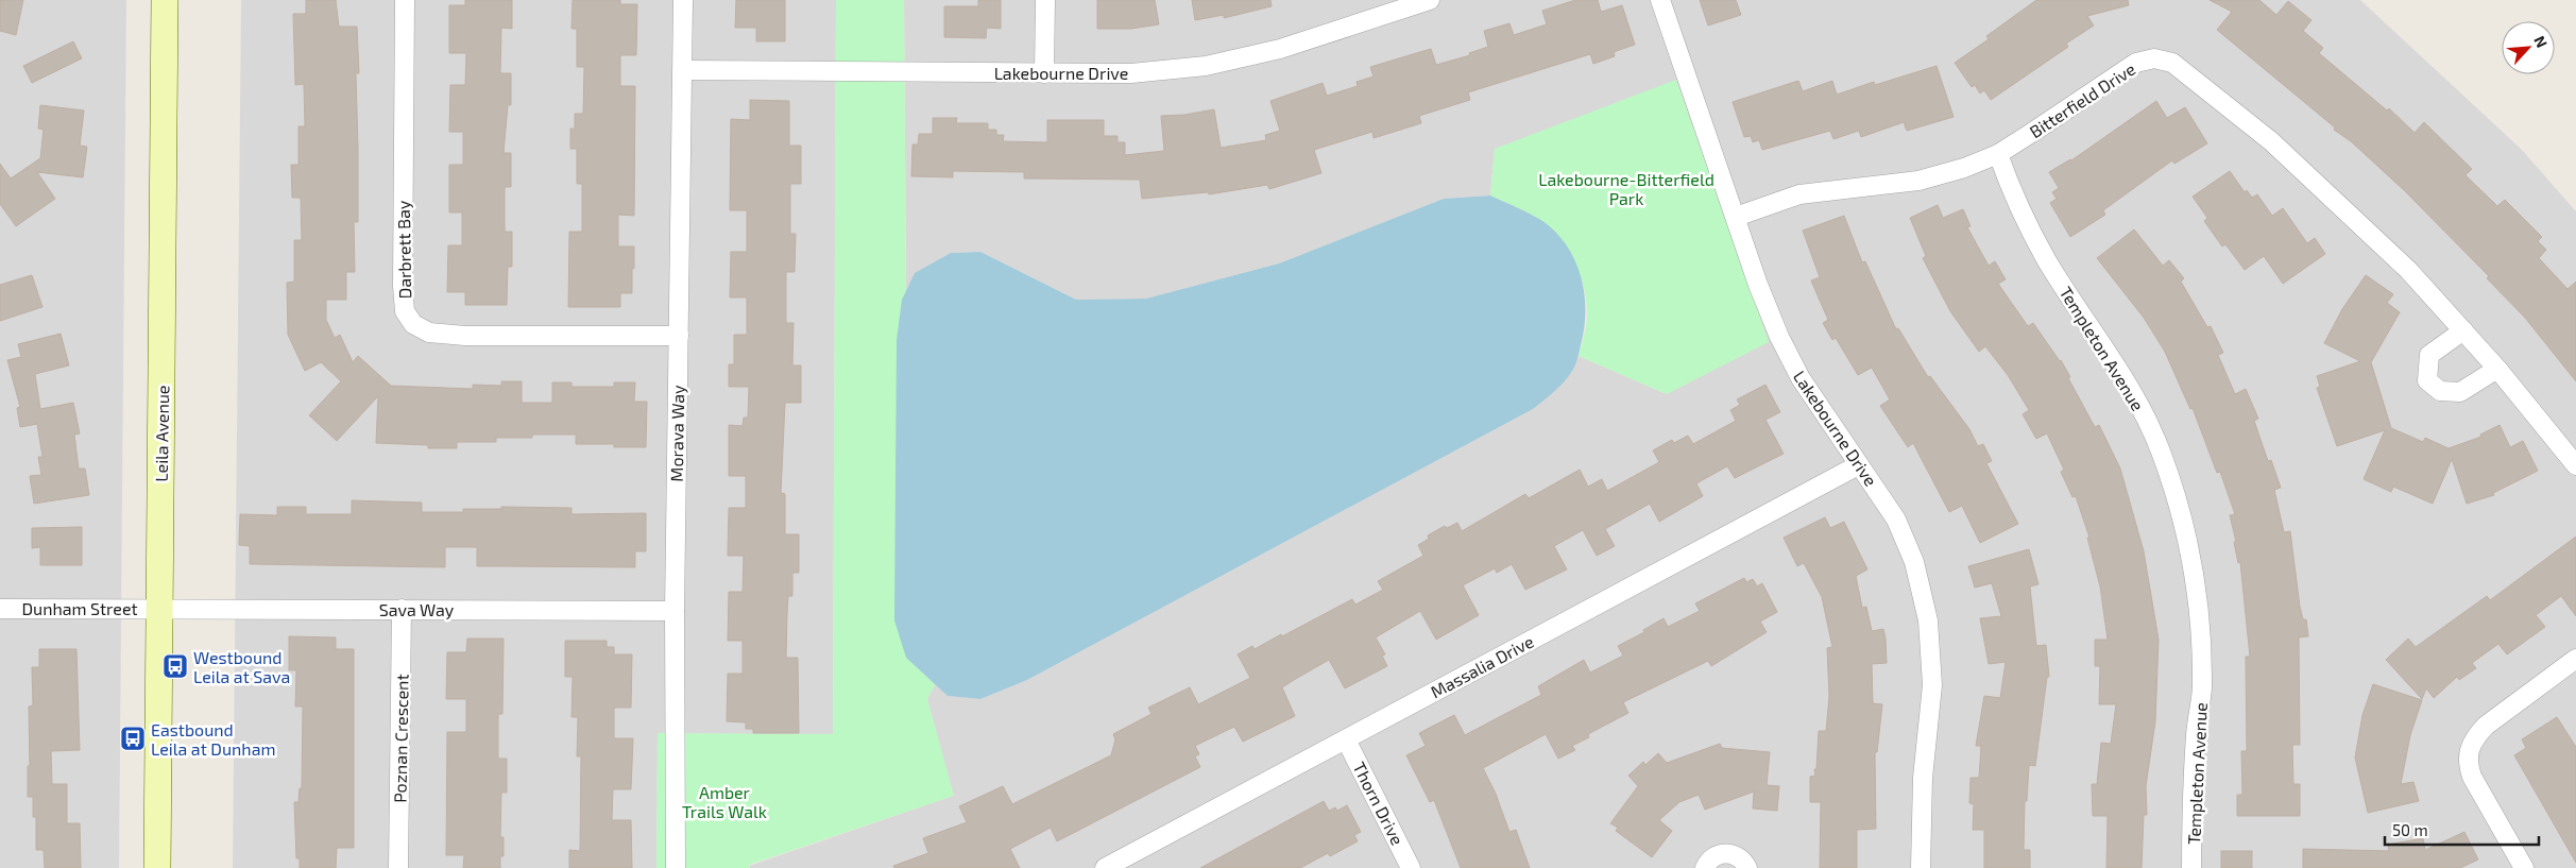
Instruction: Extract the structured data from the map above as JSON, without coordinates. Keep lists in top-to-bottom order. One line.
{"streets":{"street":["Lakebourne Drive","Bitterfield Drive","Darbrett Bay","Templeton Avenue","Leila Avenue","Morava Way","Dunham Street","Sava Way","Massalia Drive","Poznan Crescent","Thorn Drive"]},"crossings":[["Lakebourne Drive","Bitterfield Drive"],["Lakebourne Drive","Morava Way"],["Lakebourne Drive","Massalia Drive"],["Bitterfield Drive","Templeton Avenue"],["Darbrett Bay","Morava Way"],["Leila Avenue","Dunham Street"],["Leila Avenue","Sava Way"],["Morava Way","Sava Way"],["Dunham Street","Sava Way"],["Sava Way","Poznan Crescent"],["Massalia Drive","Thorn Drive"]],"parks":["Lakebourne-Bitterfield Park","Amber Trails Walk"],"places":{"bus stop":["Westbound Leila at Sava","Eastbound Leila at Dunham"]},"scale_bar":"50 m","north":"top right"}
